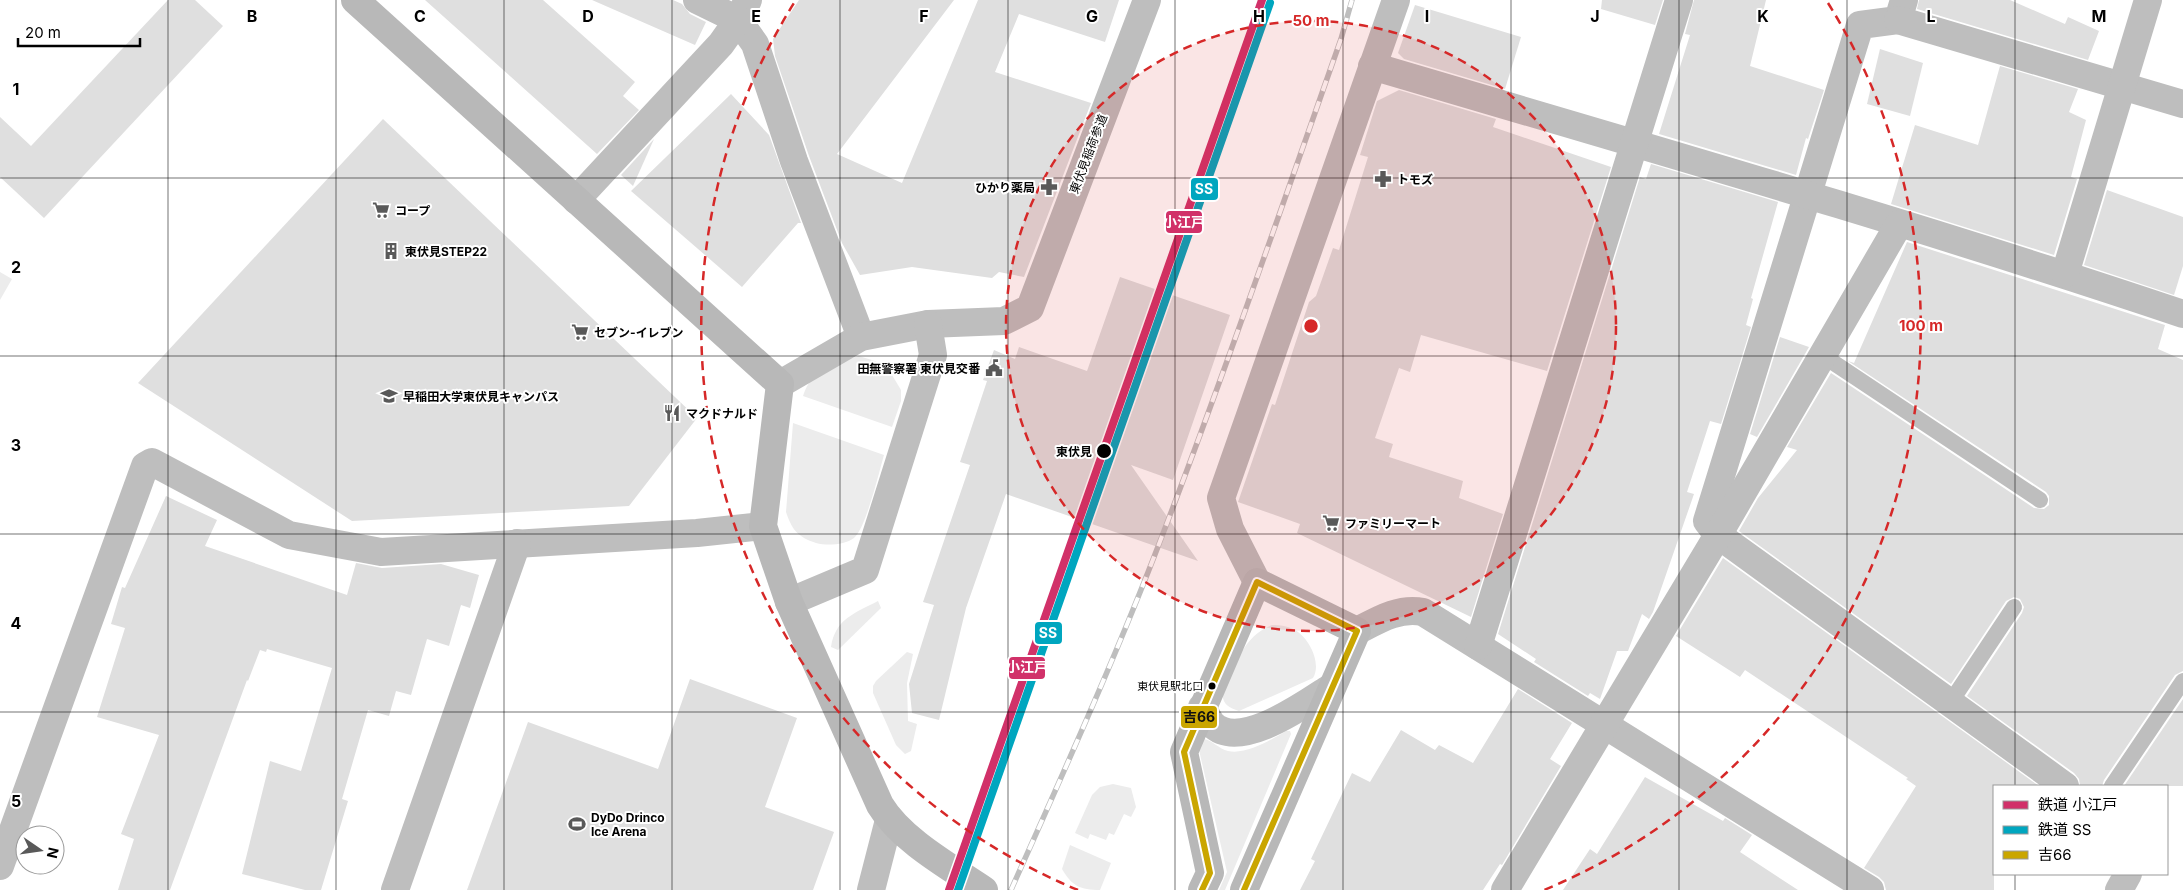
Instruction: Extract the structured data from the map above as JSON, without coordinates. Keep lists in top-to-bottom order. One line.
{"streets":{"street":["東伏見稲荷参道"]},"places":{"pharmacy":["トモズ","ひかり薬局"],"supermarket":["コープ","セブン-イレブン","ファミリーマート"],"building":["東伏見STEP22"],"public building":["田無警察署 東伏見交番"],"school or university":["早稲田大学東伏見キャンパス"],"restaurant":["マクドナルド"],"other":["東伏見","東伏見駅北口"],"sports":["DyDo Drinco Ice Arena"]},"lines":["rail line 小江戸","rail line SS","transit line 吉66"],"legend":["鉄道 小江戸","鉄道 SS","吉66"],"scale_bar":"20 m","north":"right","grid":{"columns":["B","C","D","E","F","G","H","I","J","K","L","M"],"rows":["1","2","3","4","5"]},"rings":["50 m","100 m"]}
